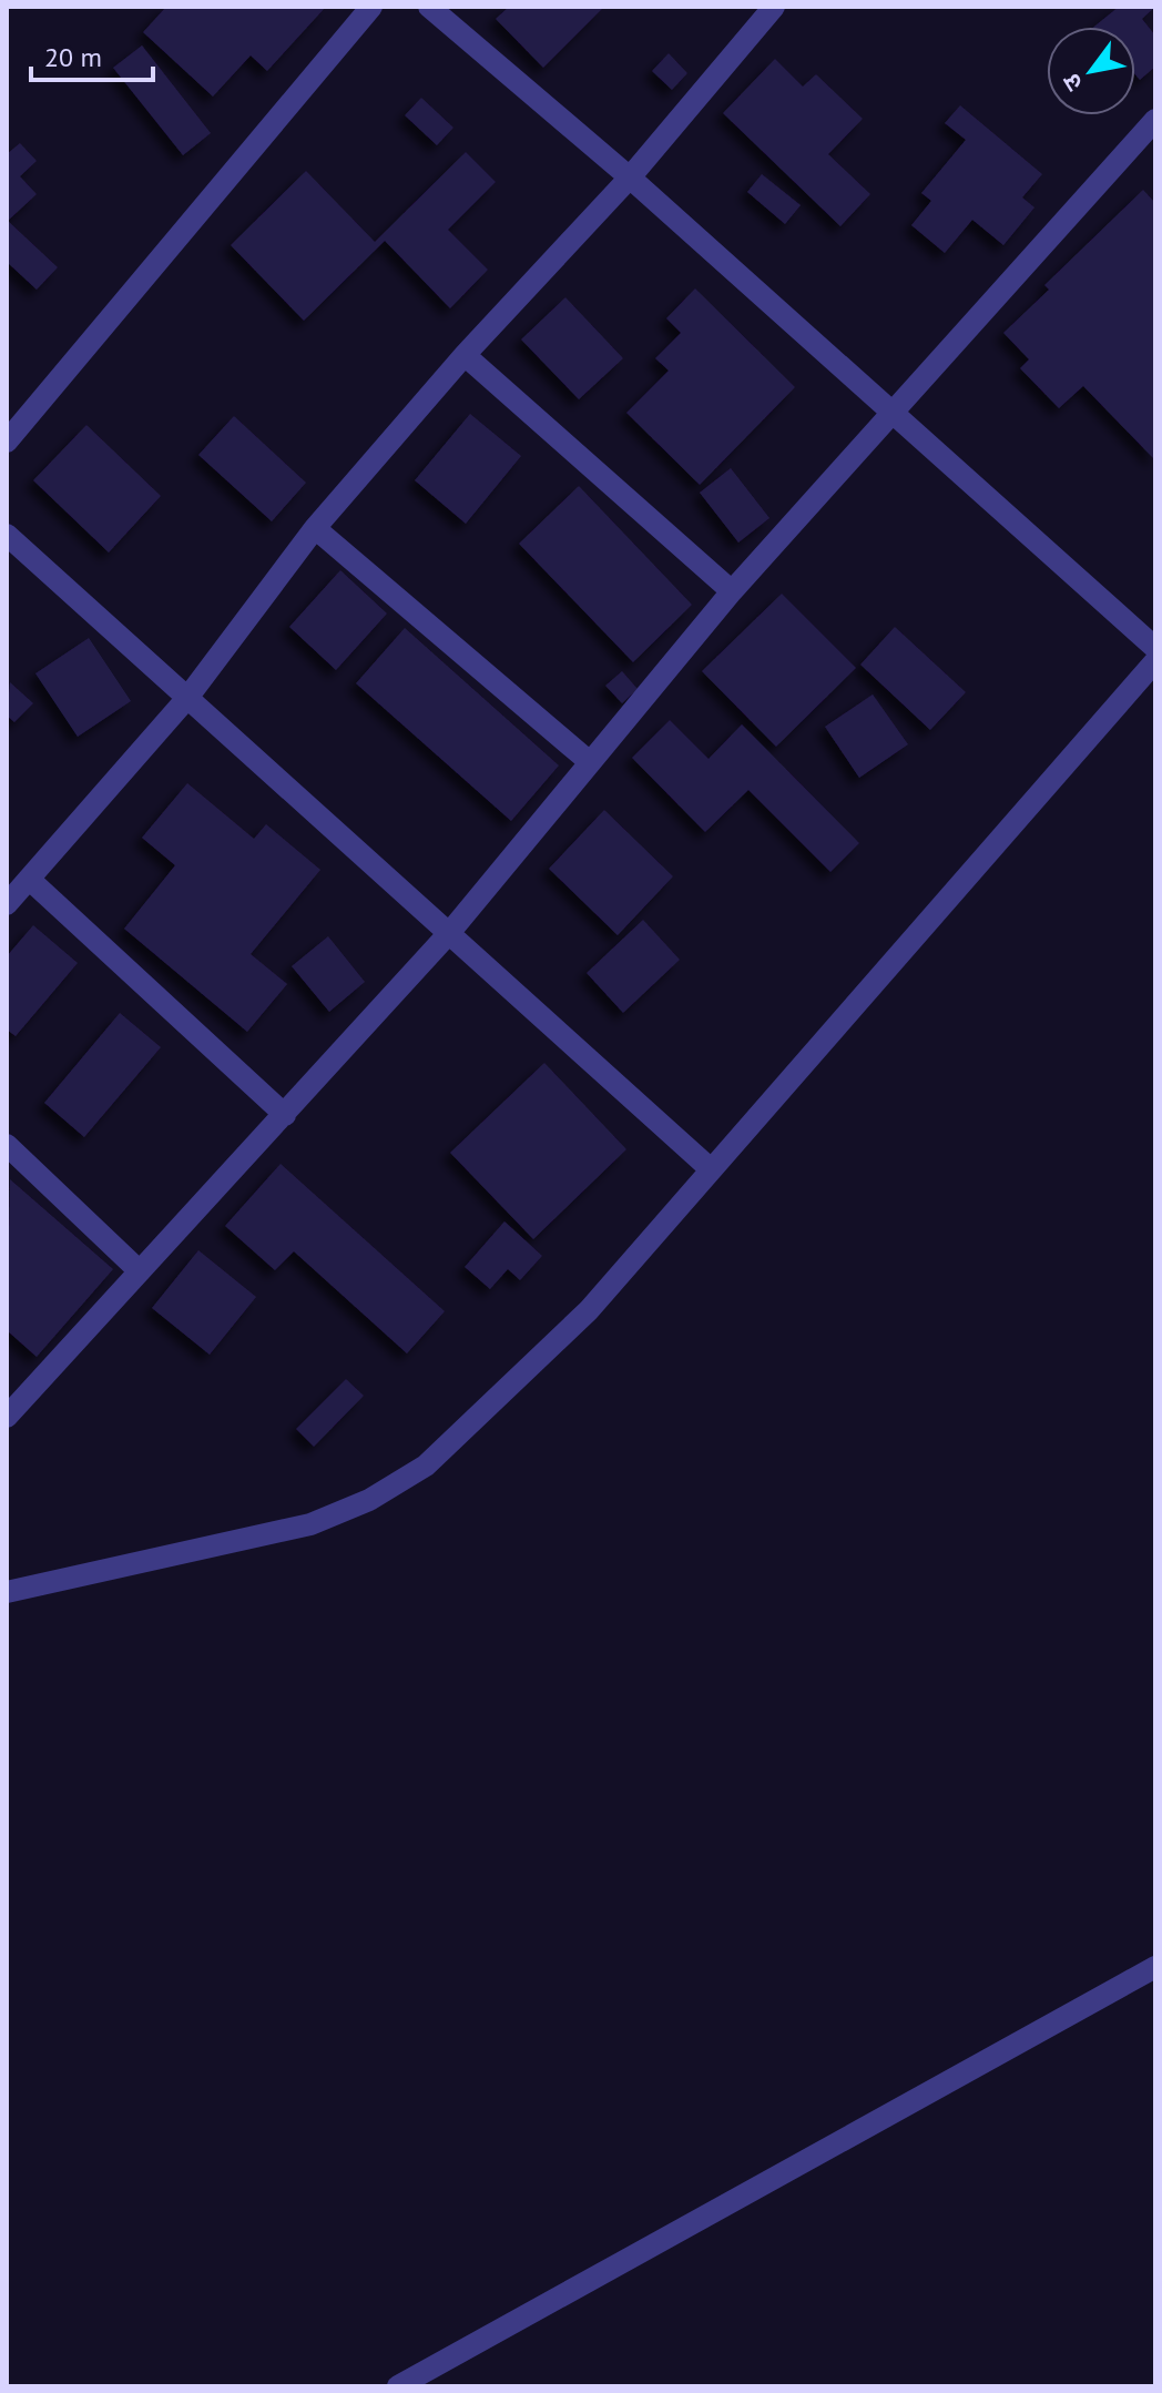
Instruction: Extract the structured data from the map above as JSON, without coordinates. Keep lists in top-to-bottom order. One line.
{"scale_bar":"20 m","north":"bottom left"}
